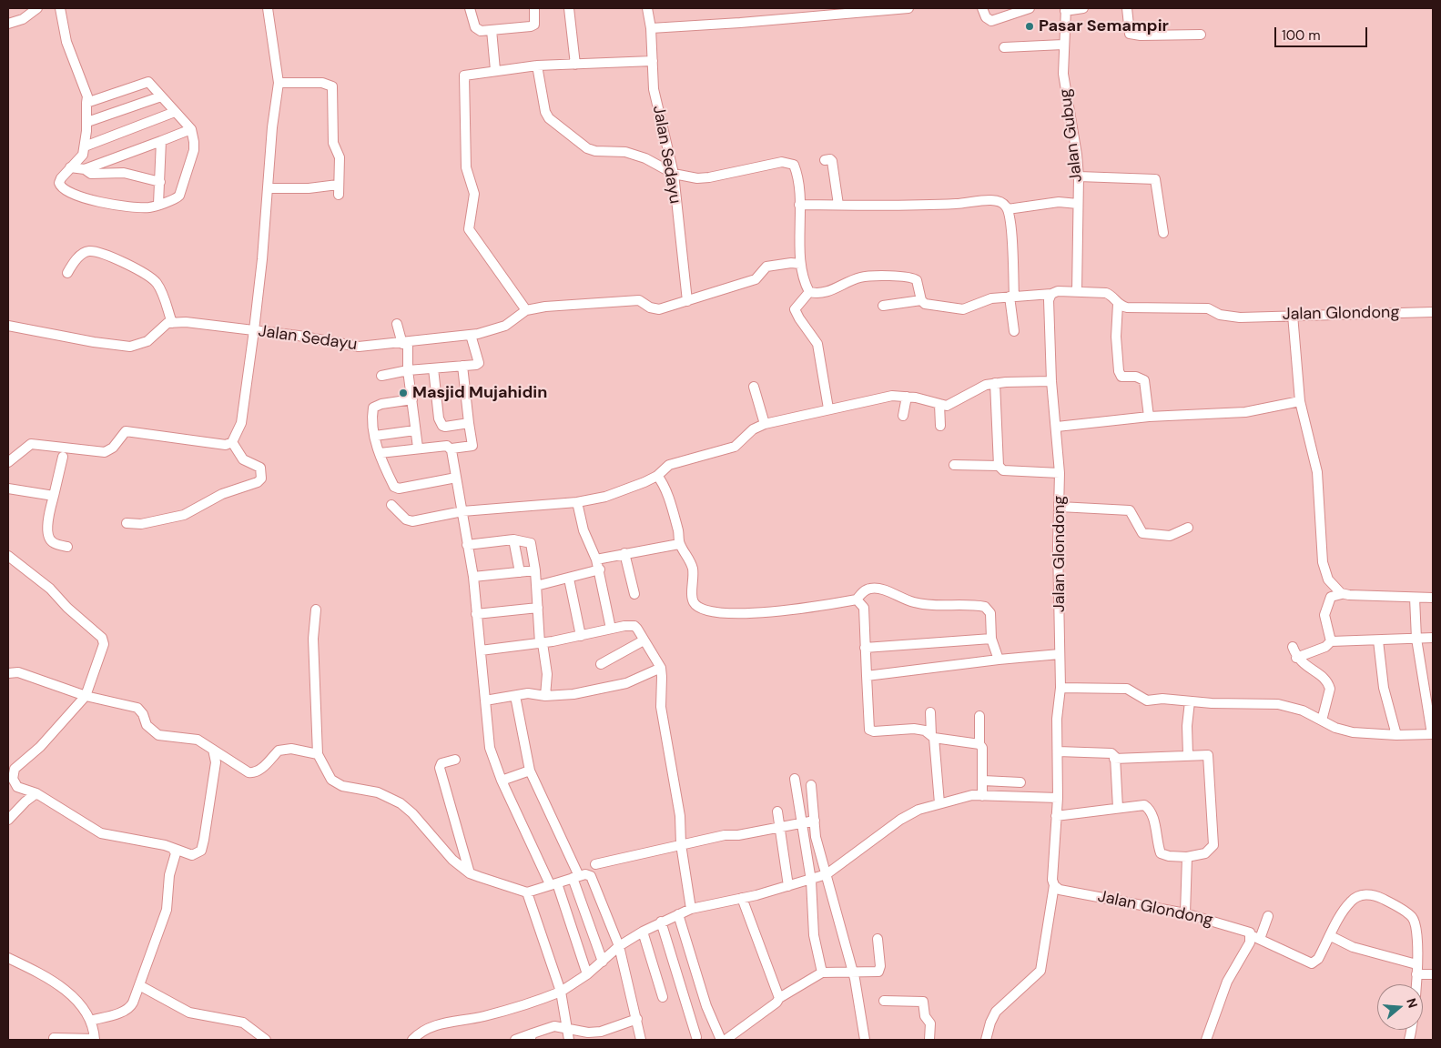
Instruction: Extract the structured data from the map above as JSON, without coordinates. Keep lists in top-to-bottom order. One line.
{"streets":{"street":["Jalan Gubug","Jalan Sedayu","Jalan Glondong"]},"crossings":[["Jalan Gubug","Jalan Glondong"]],"places":["Pasar Semampir","Masjid Mujahidin"],"scale_bar":"100 m","north":"right"}
